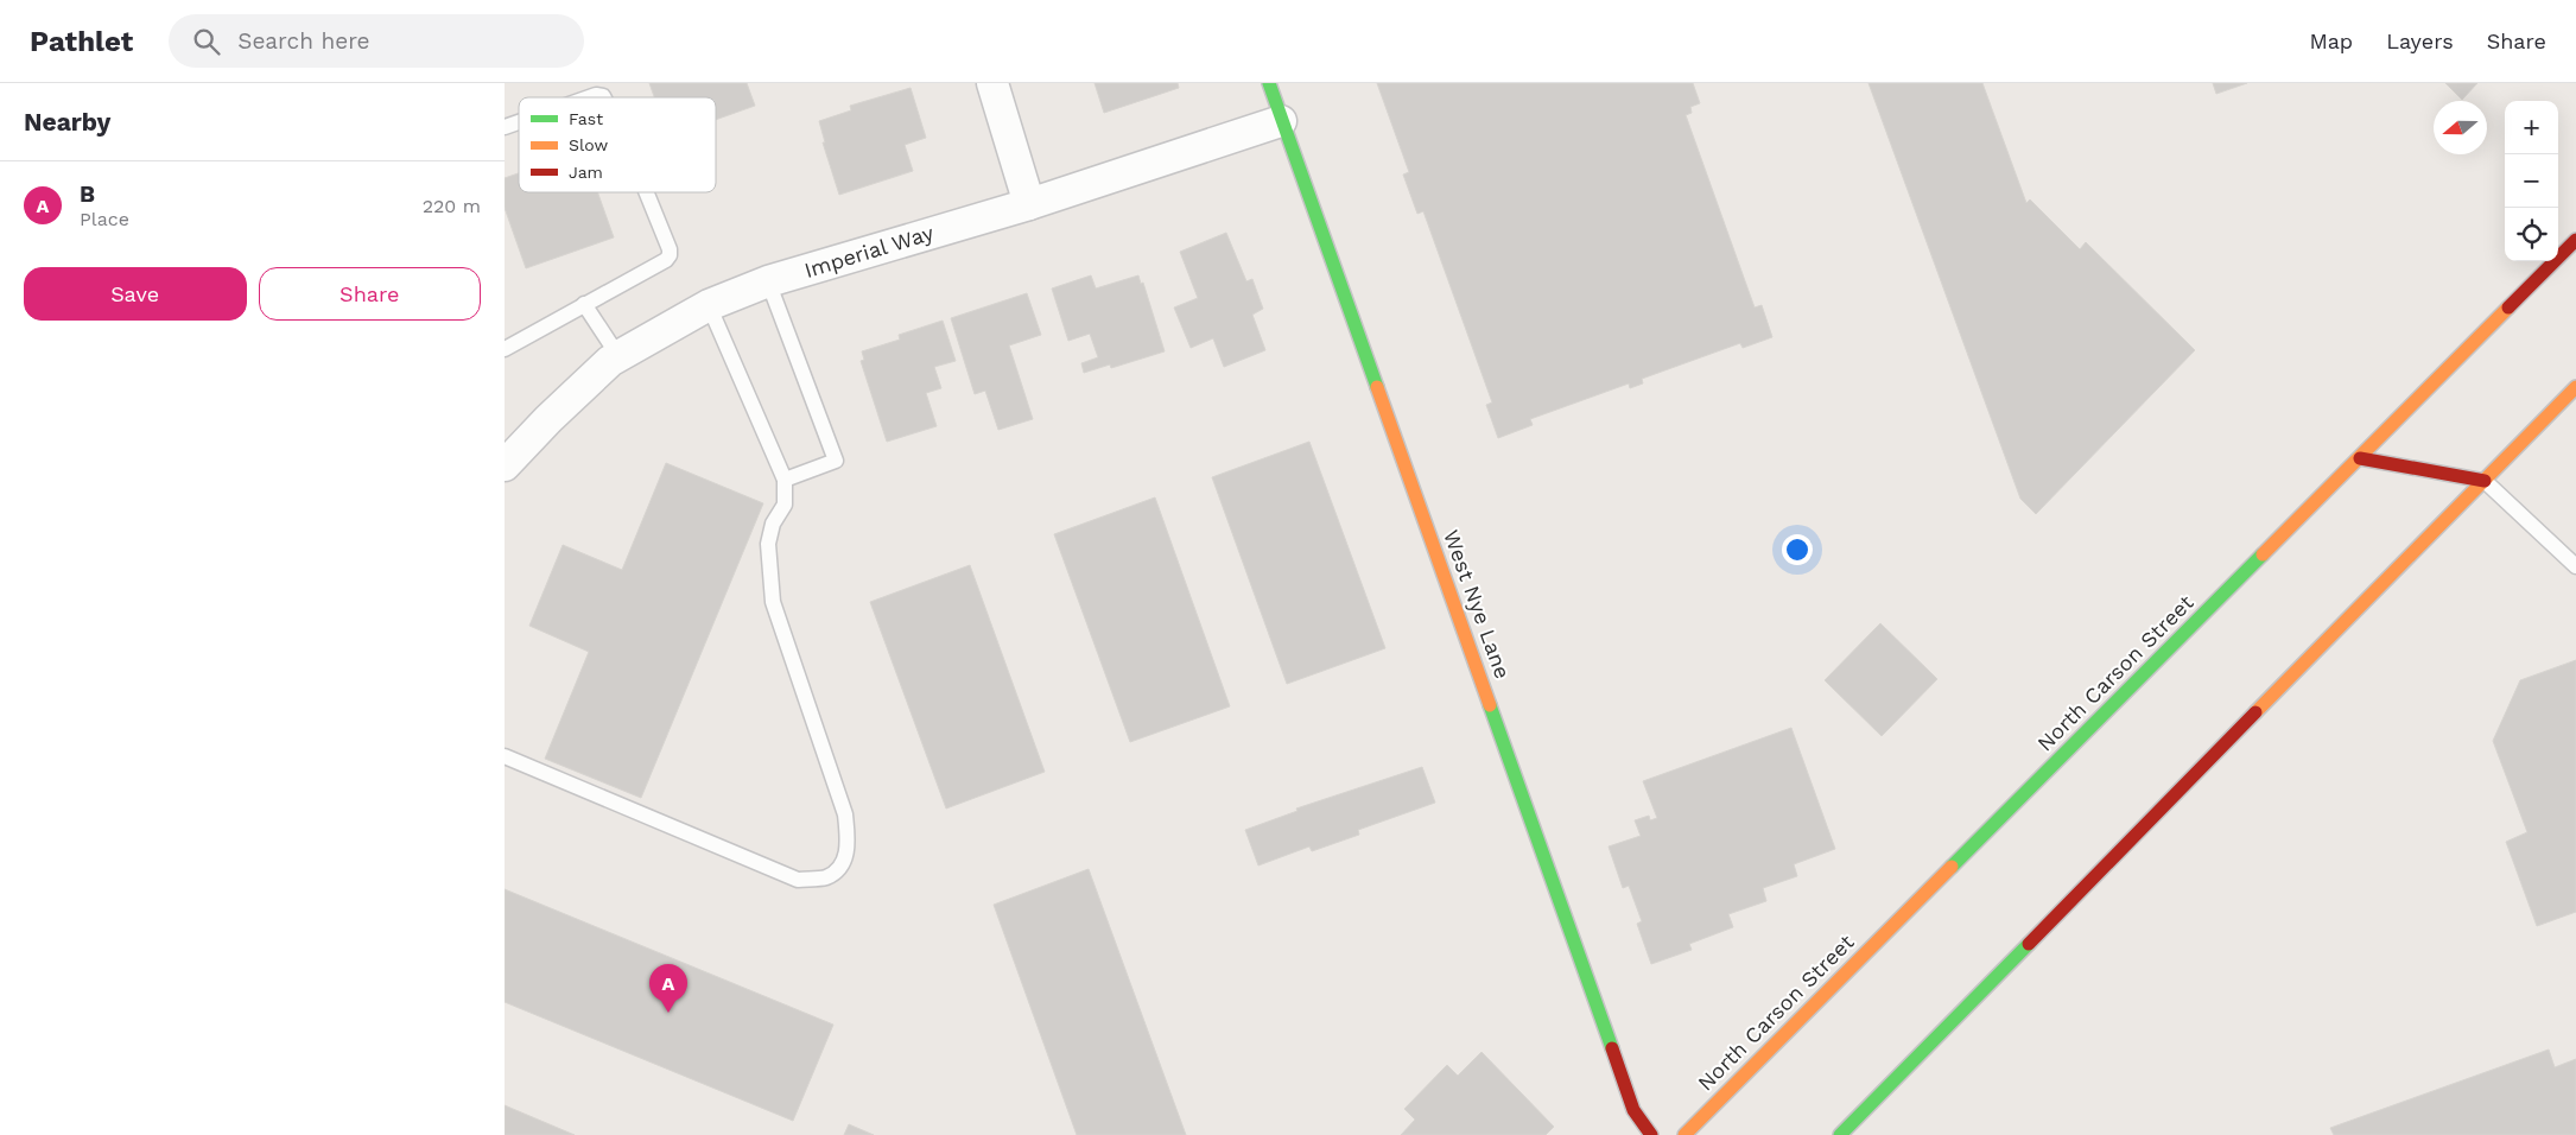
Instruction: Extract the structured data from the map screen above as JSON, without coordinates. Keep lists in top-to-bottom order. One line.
{"streets":{"main road":["West Nye Lane","North Carson Street"],"street":["Imperial Way"]},"crossings":[["Imperial Way","West Nye Lane"]],"legend":["Fast","Slow","Jam"],"north":"left","page":{"header":"Pathlet","search":"Search here","nav":["Map","Layers","Share"],"heading":"Nearby","map_buttons":["+","−"],"list":[{"mark":"A","name":"B","note":"Place","value":"220 m"}],"buttons":["Save","Share"],"pins":"A"}}
